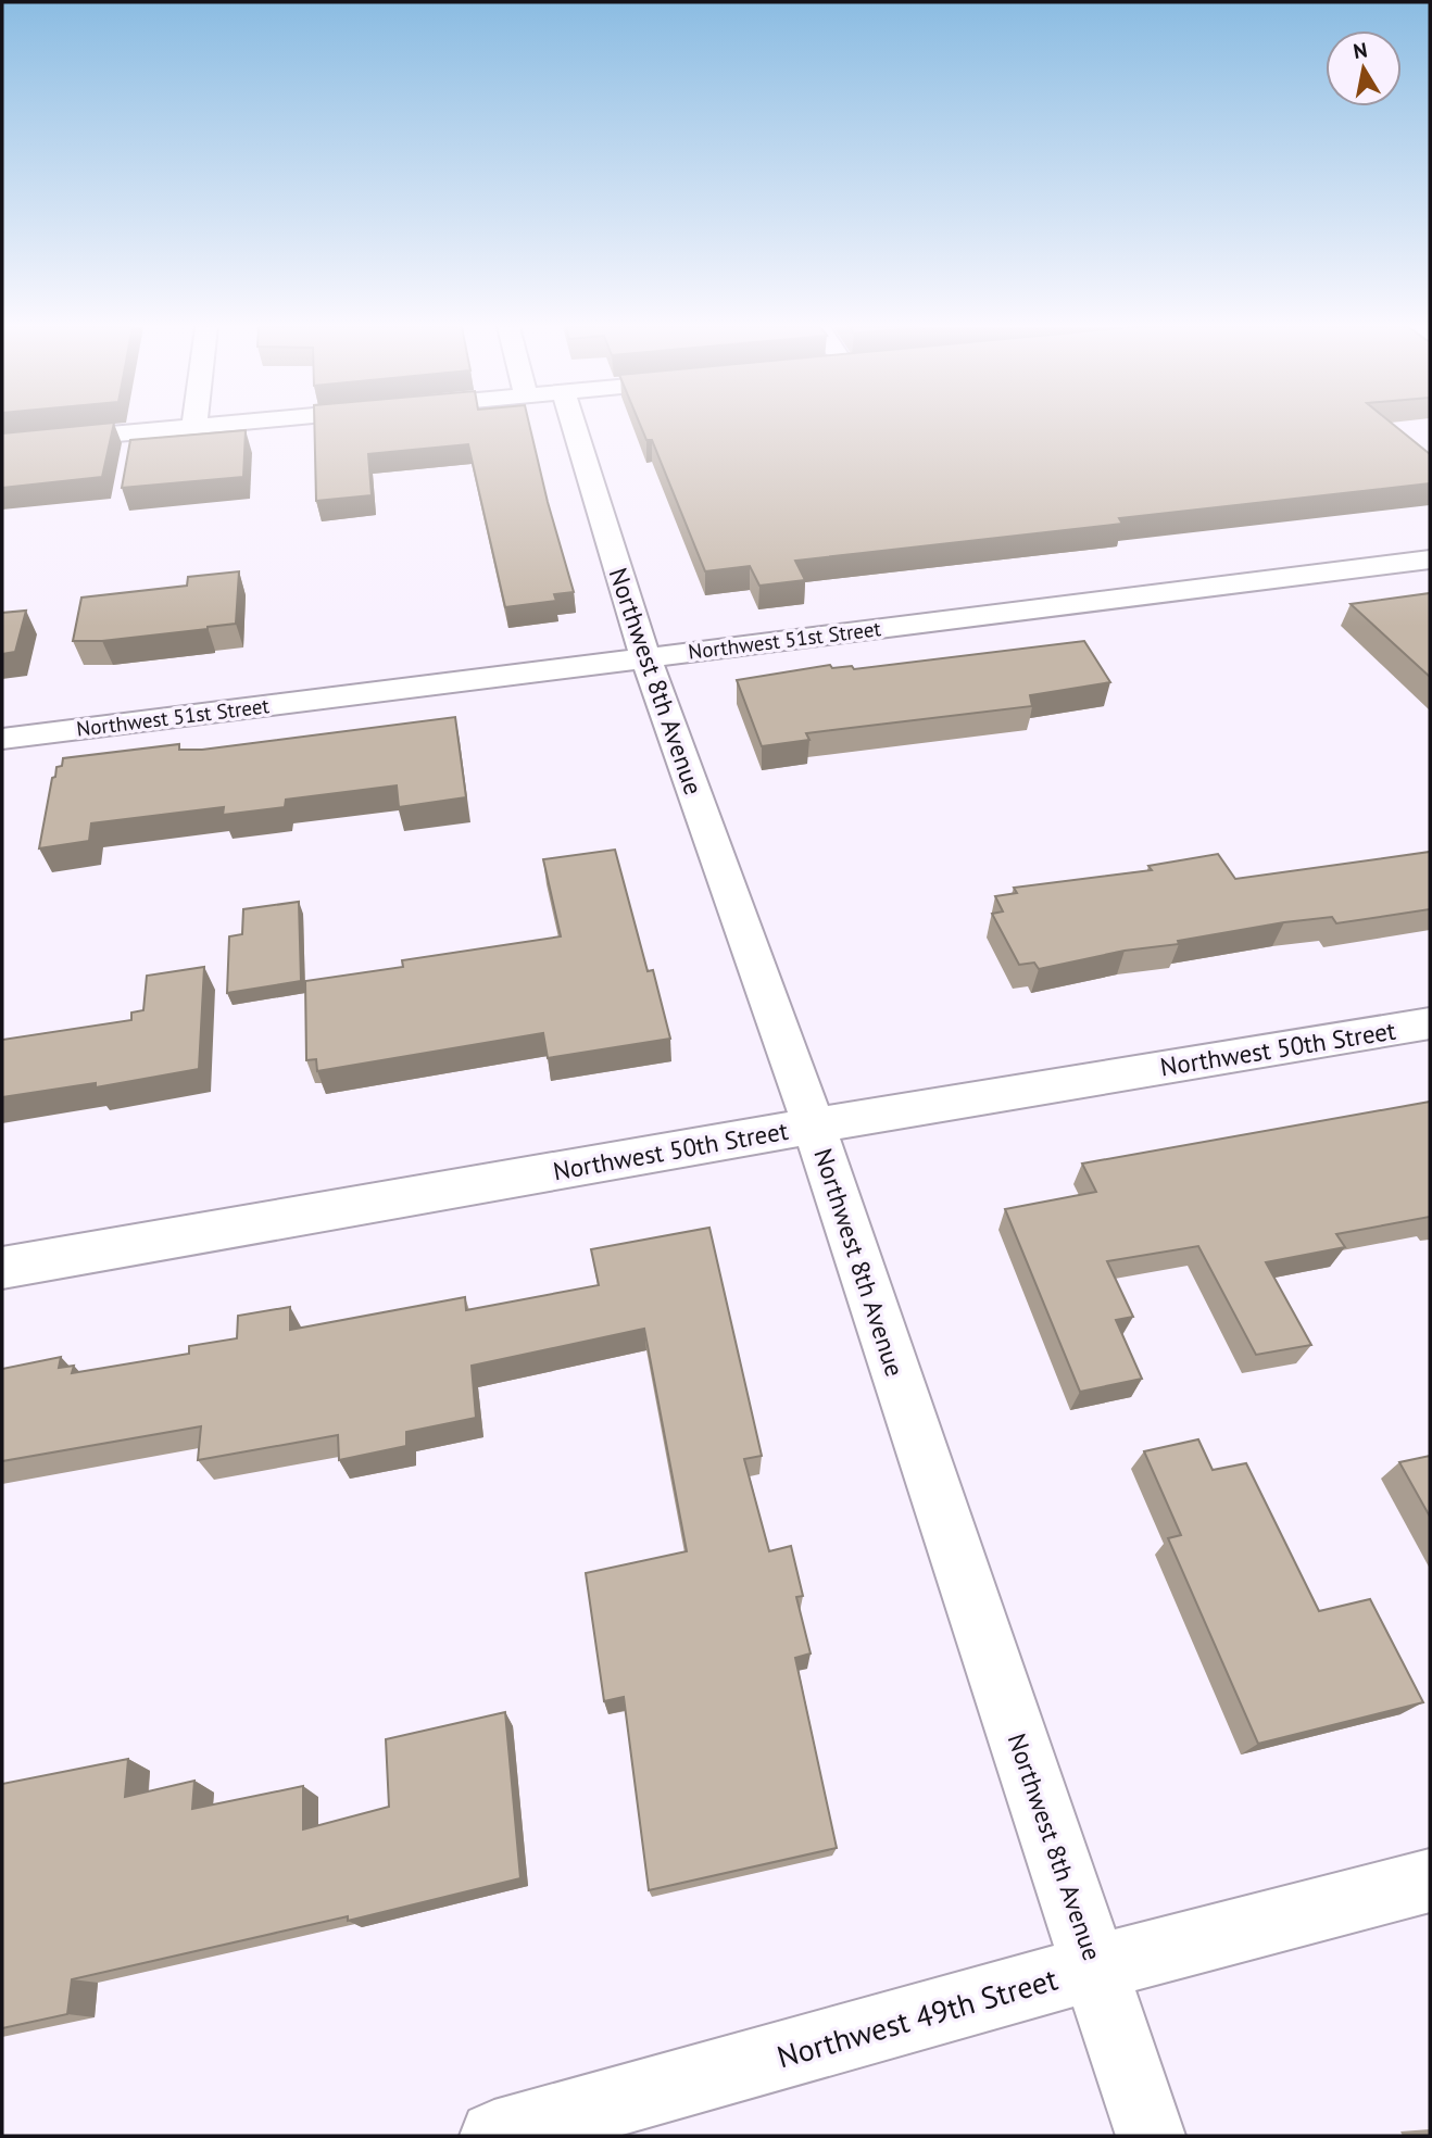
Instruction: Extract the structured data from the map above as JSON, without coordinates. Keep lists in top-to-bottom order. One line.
{"streets":{"street":["Northwest 51st Street","Northwest 8th Avenue","Northwest 50th Street","Northwest 49th Street"]},"crossings":[["Northwest 51st Street","Northwest 8th Avenue"],["Northwest 8th Avenue","Northwest 50th Street"],["Northwest 8th Avenue","Northwest 49th Street"]],"north":"top"}
